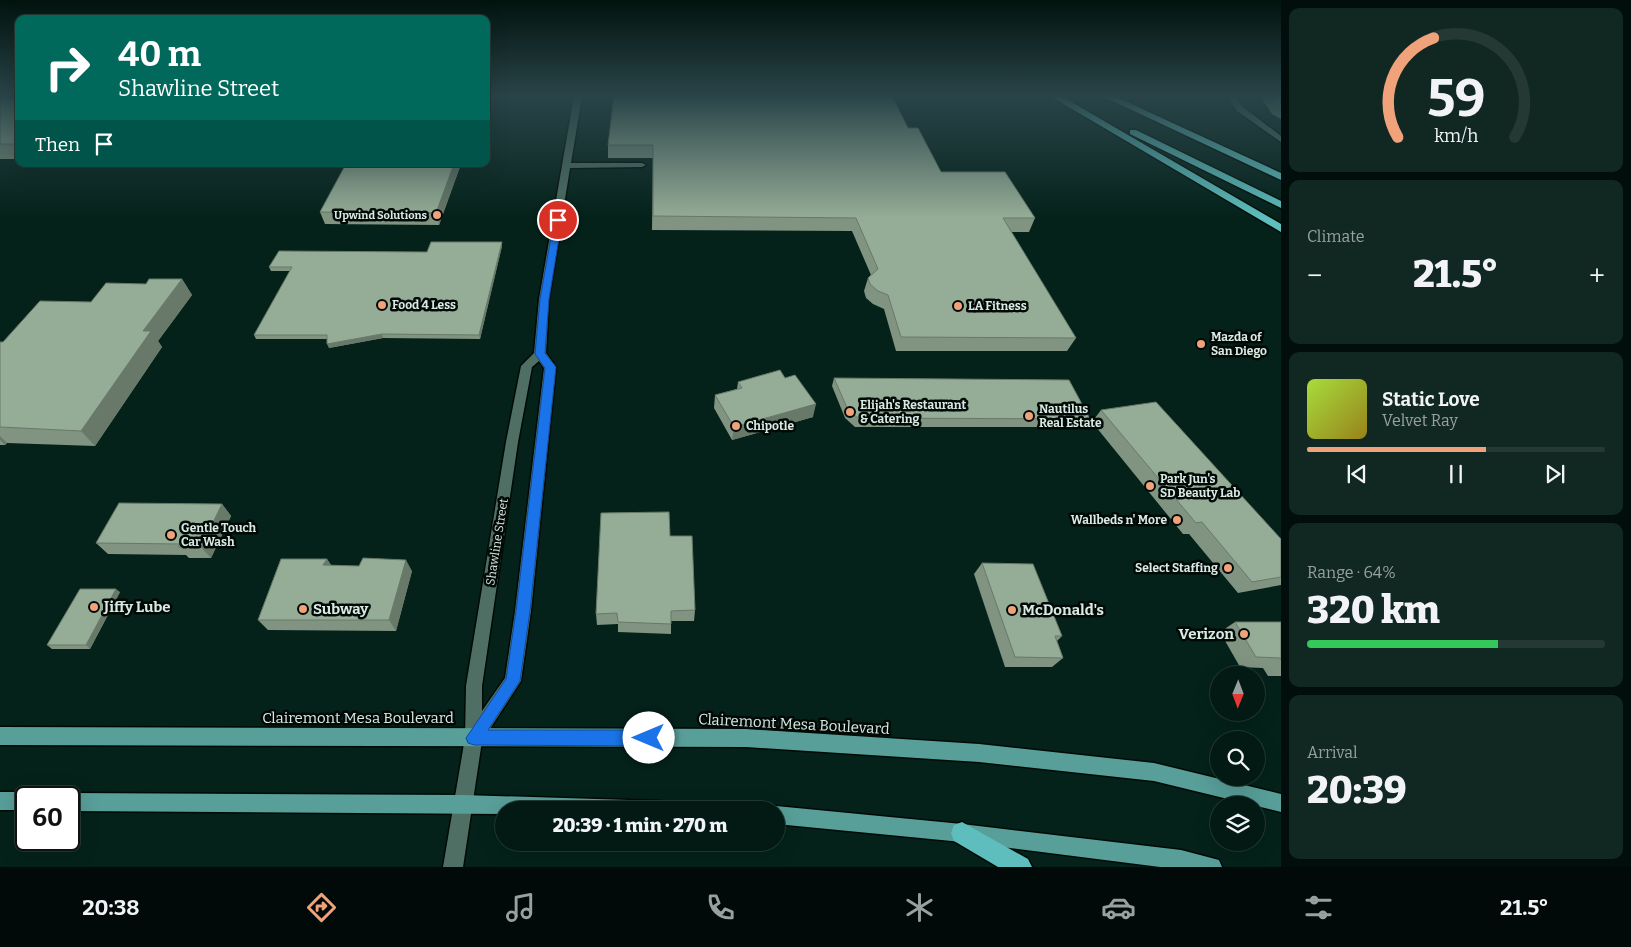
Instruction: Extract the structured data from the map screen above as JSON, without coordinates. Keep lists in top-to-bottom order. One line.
{"streets":{"main road":["Clairemont Mesa Boulevard"],"street":["Shawline Street"]},"crossings":[["Shawline Street","Clairemont Mesa Boulevard"]],"places":["Upwind Solutions","Food 4 Less","LA Fitness","Mazda of San Diego","Elijah's Restaurant & Catering","Nautilus Real Estate","Chipotle","Park Jun's SD Beauty Lab","Wallbeds n' More","Gentle Touch Car Wash","Select Staffing","Jiffy Lube","Subway","McDonald's","Verizon"],"north":"bottom","page":{"turn":["40 m","Shawline Street"],"then":"Then","tile":["Climate",["Range · 64%","320 km"],["Arrival","20:39"]],"heat":["−","21.5°","+"],"song":["Static Love","Velvet Ray"],"limit":"60","trip":"20:39 · 1 min · 270 m","tabs":["20:38","21.5°"],"gauge":["59","km/h"]}}
